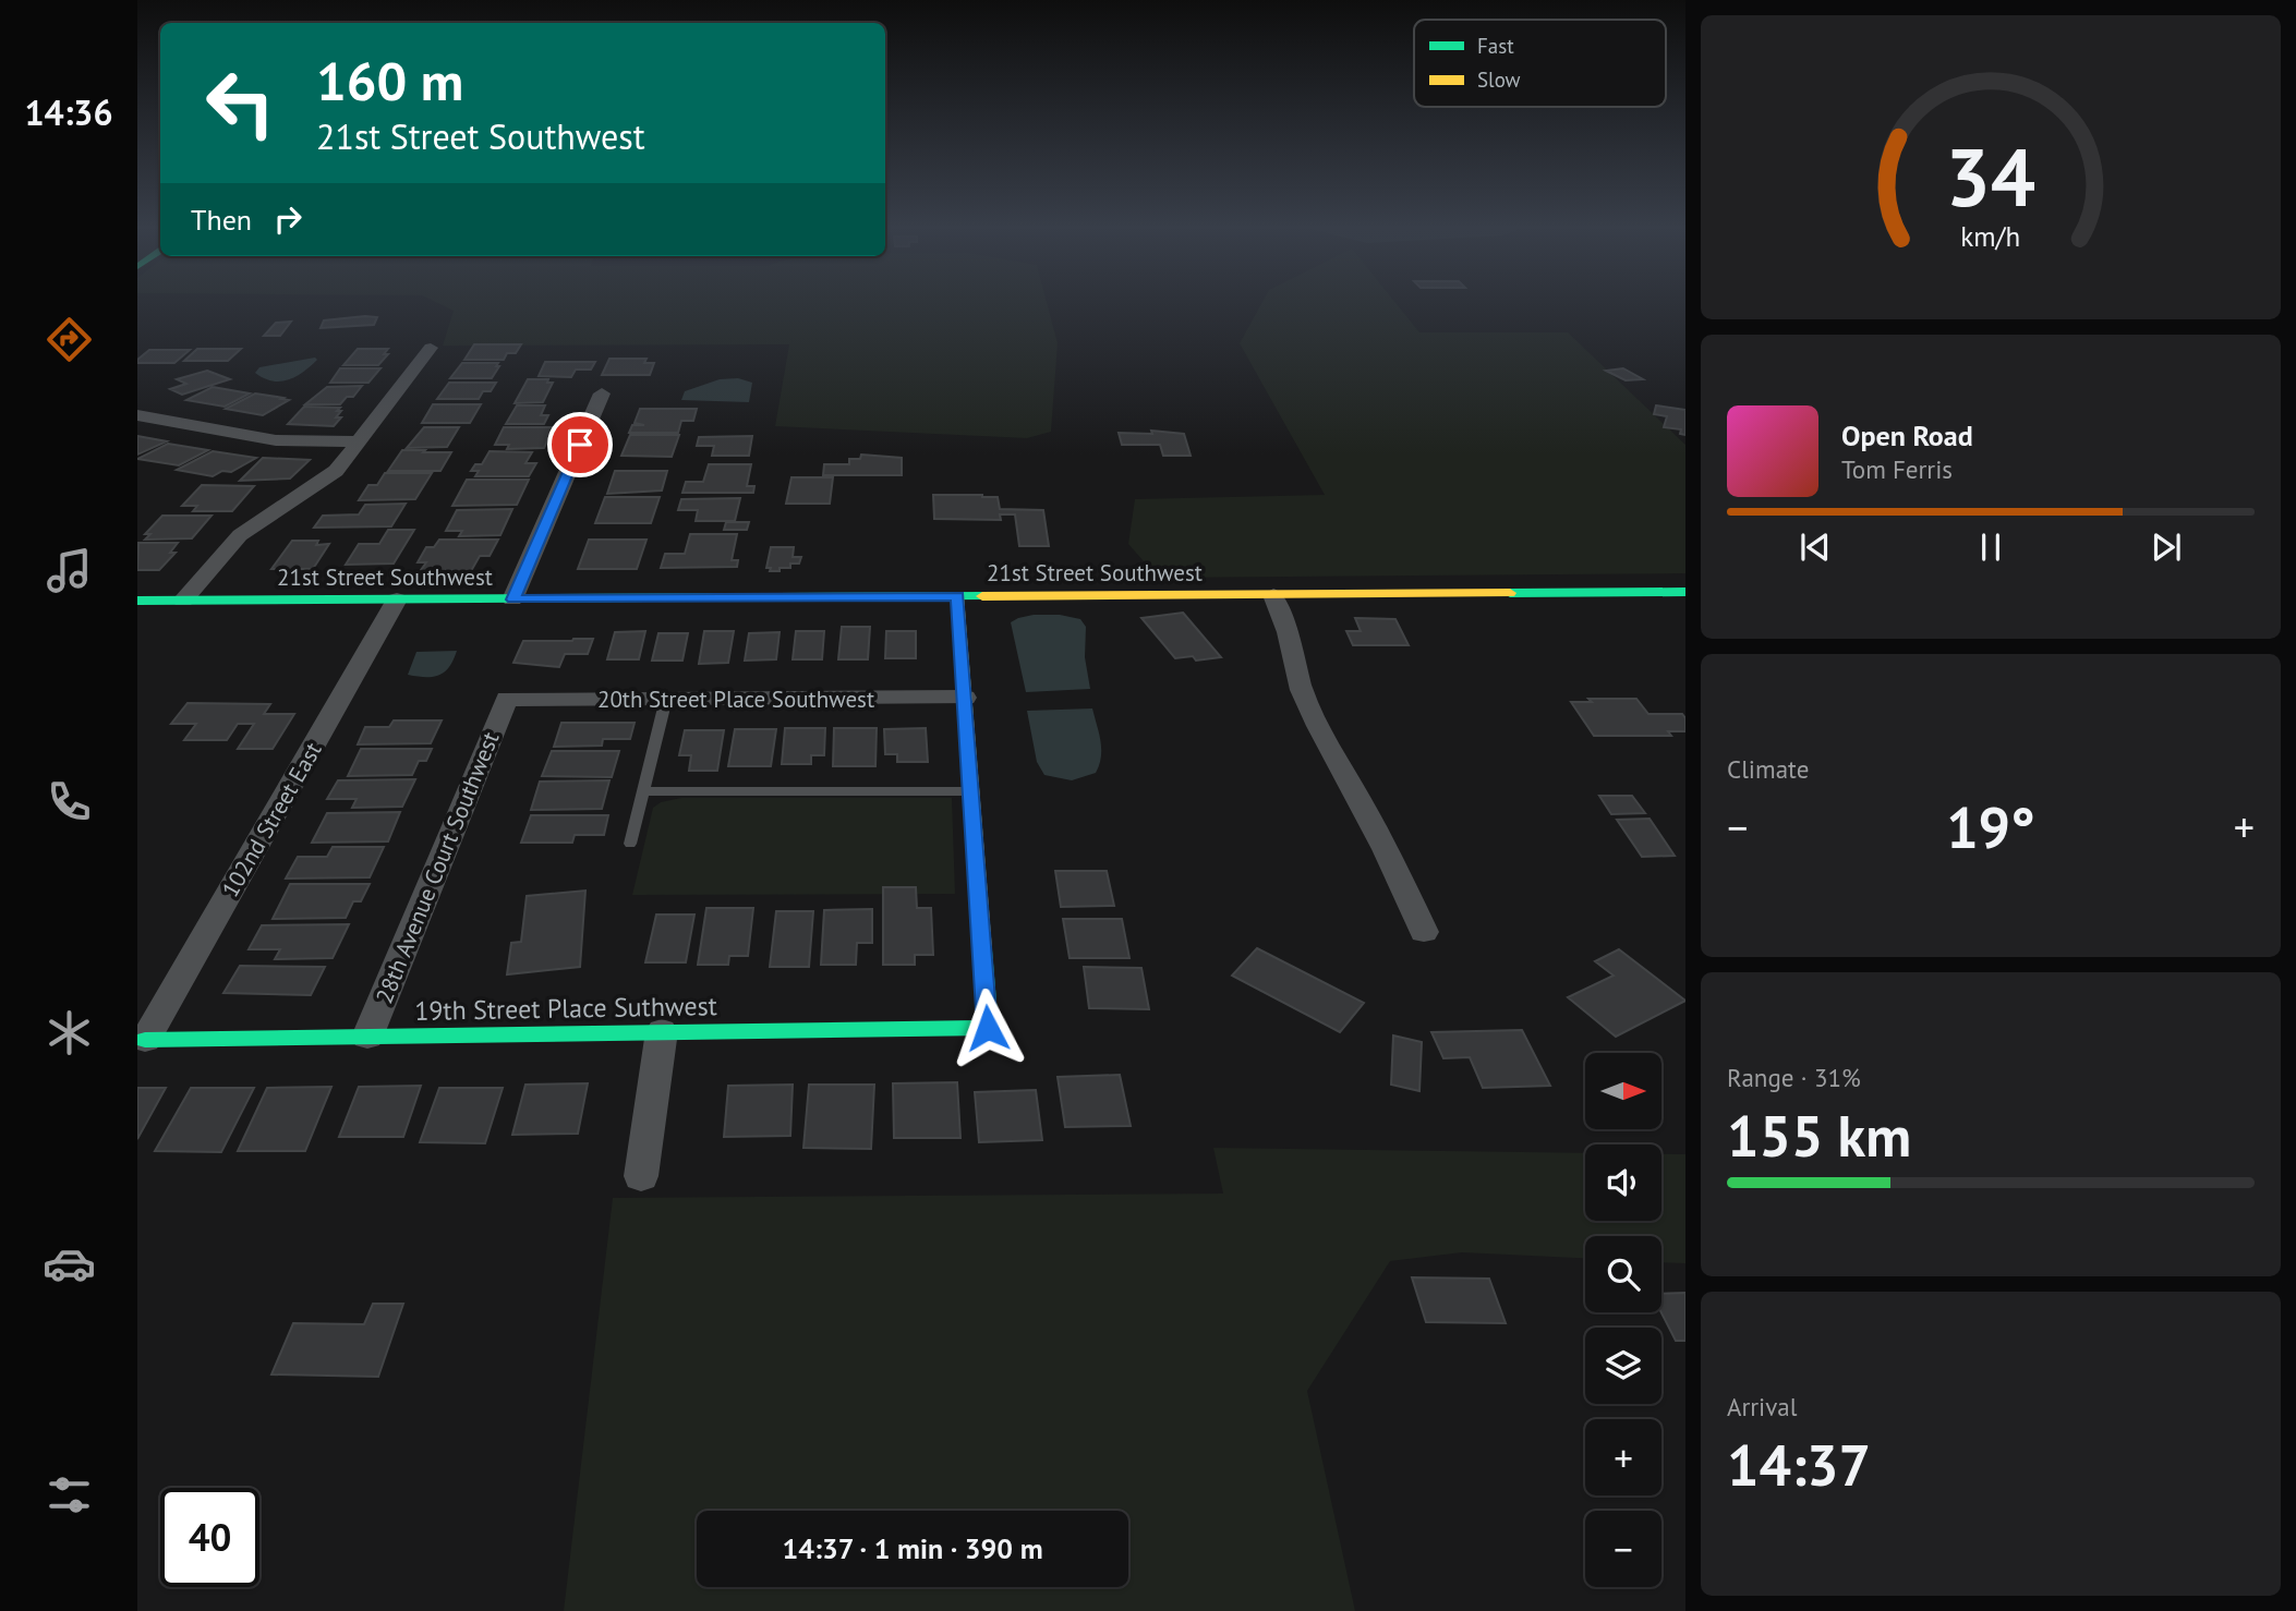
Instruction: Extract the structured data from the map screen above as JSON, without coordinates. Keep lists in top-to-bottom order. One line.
{"streets":{"street":["21st Street Southwest","20th Street Place Southwest","102nd Street East","28th Avenue Court Southwest","19th Street Place Suthwest"]},"crossings":[["21st Street Southwest","102nd Street East"],["20th Street Place Southwest","28th Avenue Court Southwest"],["102nd Street East","19th Street Place Suthwest"],["28th Avenue Court Southwest","19th Street Place Suthwest"]],"legend":["Fast","Slow"],"north":"right","page":{"tabs":"14:36","turn":["160 m","21st Street Southwest"],"then":"Then","song":["Open Road","Tom Ferris"],"tile":["Climate",["Range · 31%","155 km"],["Arrival","14:37"]],"heat":["−","19°","+"],"map_buttons":["+","−"],"limit":"40","trip":"14:37 · 1 min · 390 m","gauge":["34","km/h"]}}
